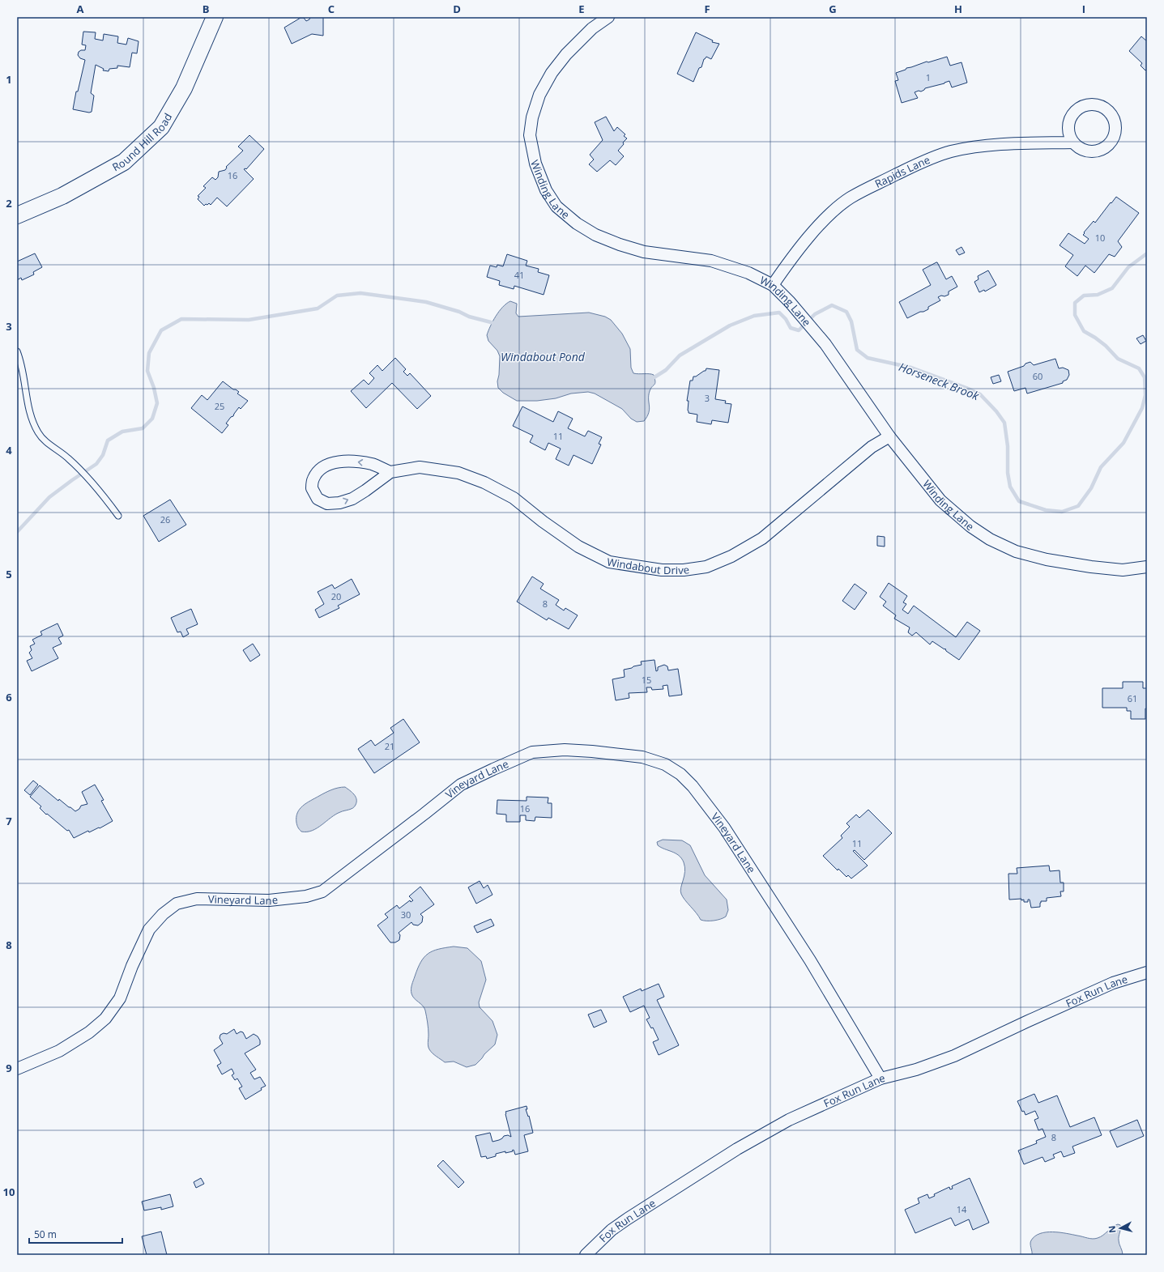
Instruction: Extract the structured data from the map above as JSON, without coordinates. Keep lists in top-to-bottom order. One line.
{"streets":{"street":["Round Hill Road","Rapids Lane","Winding Lane","Windabout Drive","Vineyard Lane","Fox Run Lane"]},"crossings":[["Rapids Lane","Winding Lane"],["Winding Lane","Windabout Drive"],["Vineyard Lane","Fox Run Lane"]],"water":["Windabout Pond","Horseneck Brook"],"house_numbers":["1","16","10","41","60","3","25","11","26","20","8","15","61","21","16","11","30","8","14"],"scale_bar":"50 m","north":"left","grid":{"columns":["A","B","C","D","E","F","G","H","I"],"rows":["1","2","3","4","5","6","7","8","9","10"]}}
